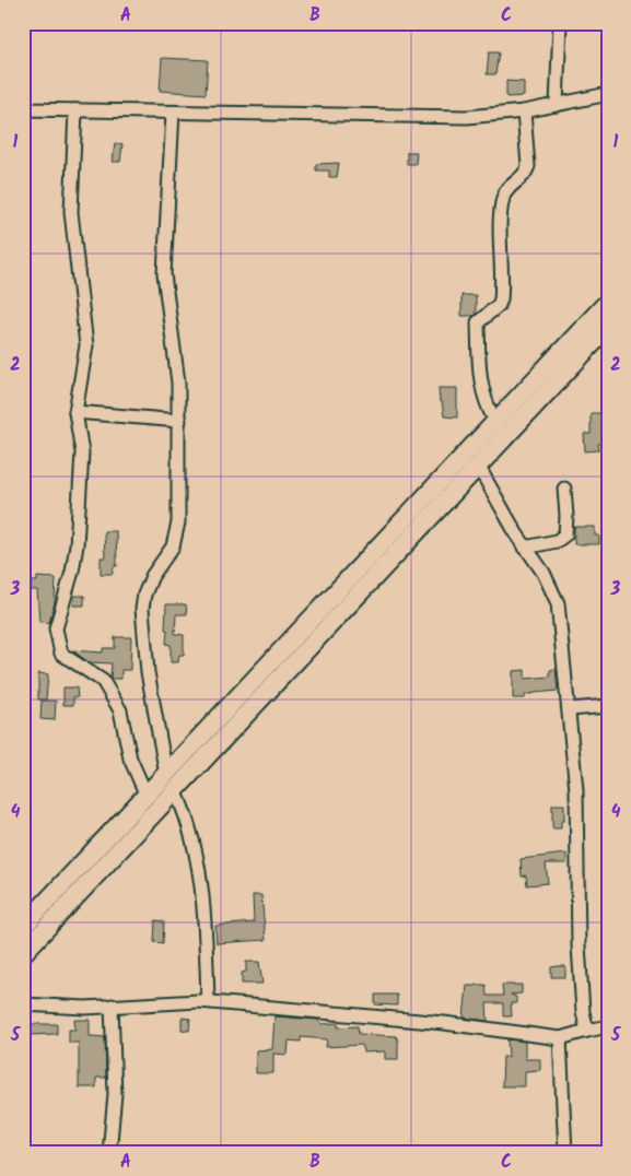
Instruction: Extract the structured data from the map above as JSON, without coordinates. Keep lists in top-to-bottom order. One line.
{"grid":{"columns":["A","B","C"],"rows":["1","2","3","4","5"]}}
